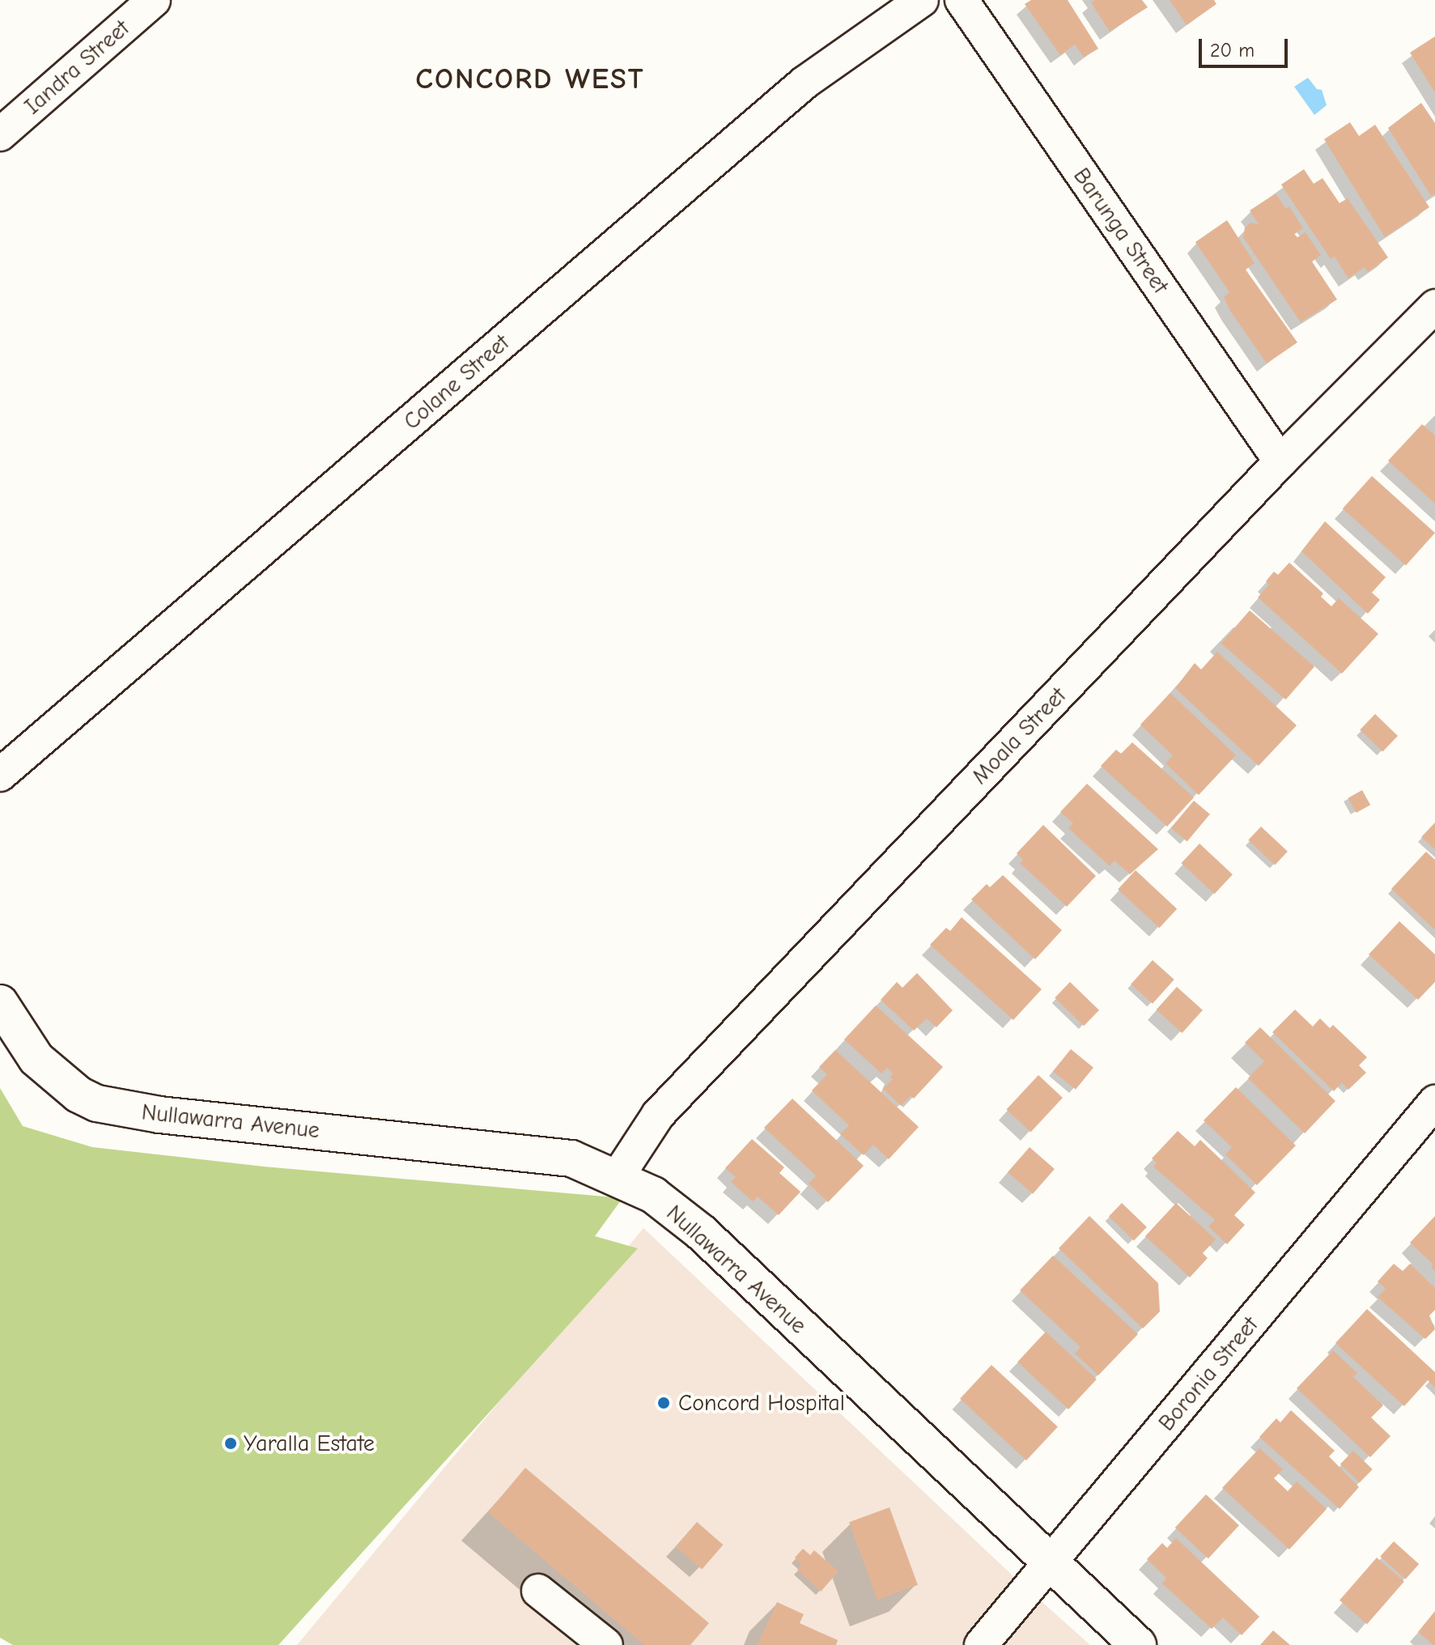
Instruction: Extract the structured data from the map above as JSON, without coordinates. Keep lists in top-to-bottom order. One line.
{"streets":{"main road":["Nullawarra Avenue"],"street":["Iandra Street","Barunga Street","Colane Street","Moala Street","Boronia Street"]},"crossings":[["Barunga Street","Moala Street"],["Moala Street","Nullawarra Avenue"],["Nullawarra Avenue","Boronia Street"]],"districts":["CONCORD WEST"],"places":["Concord Hospital","Yaralla Estate"],"scale_bar":"20 m"}
